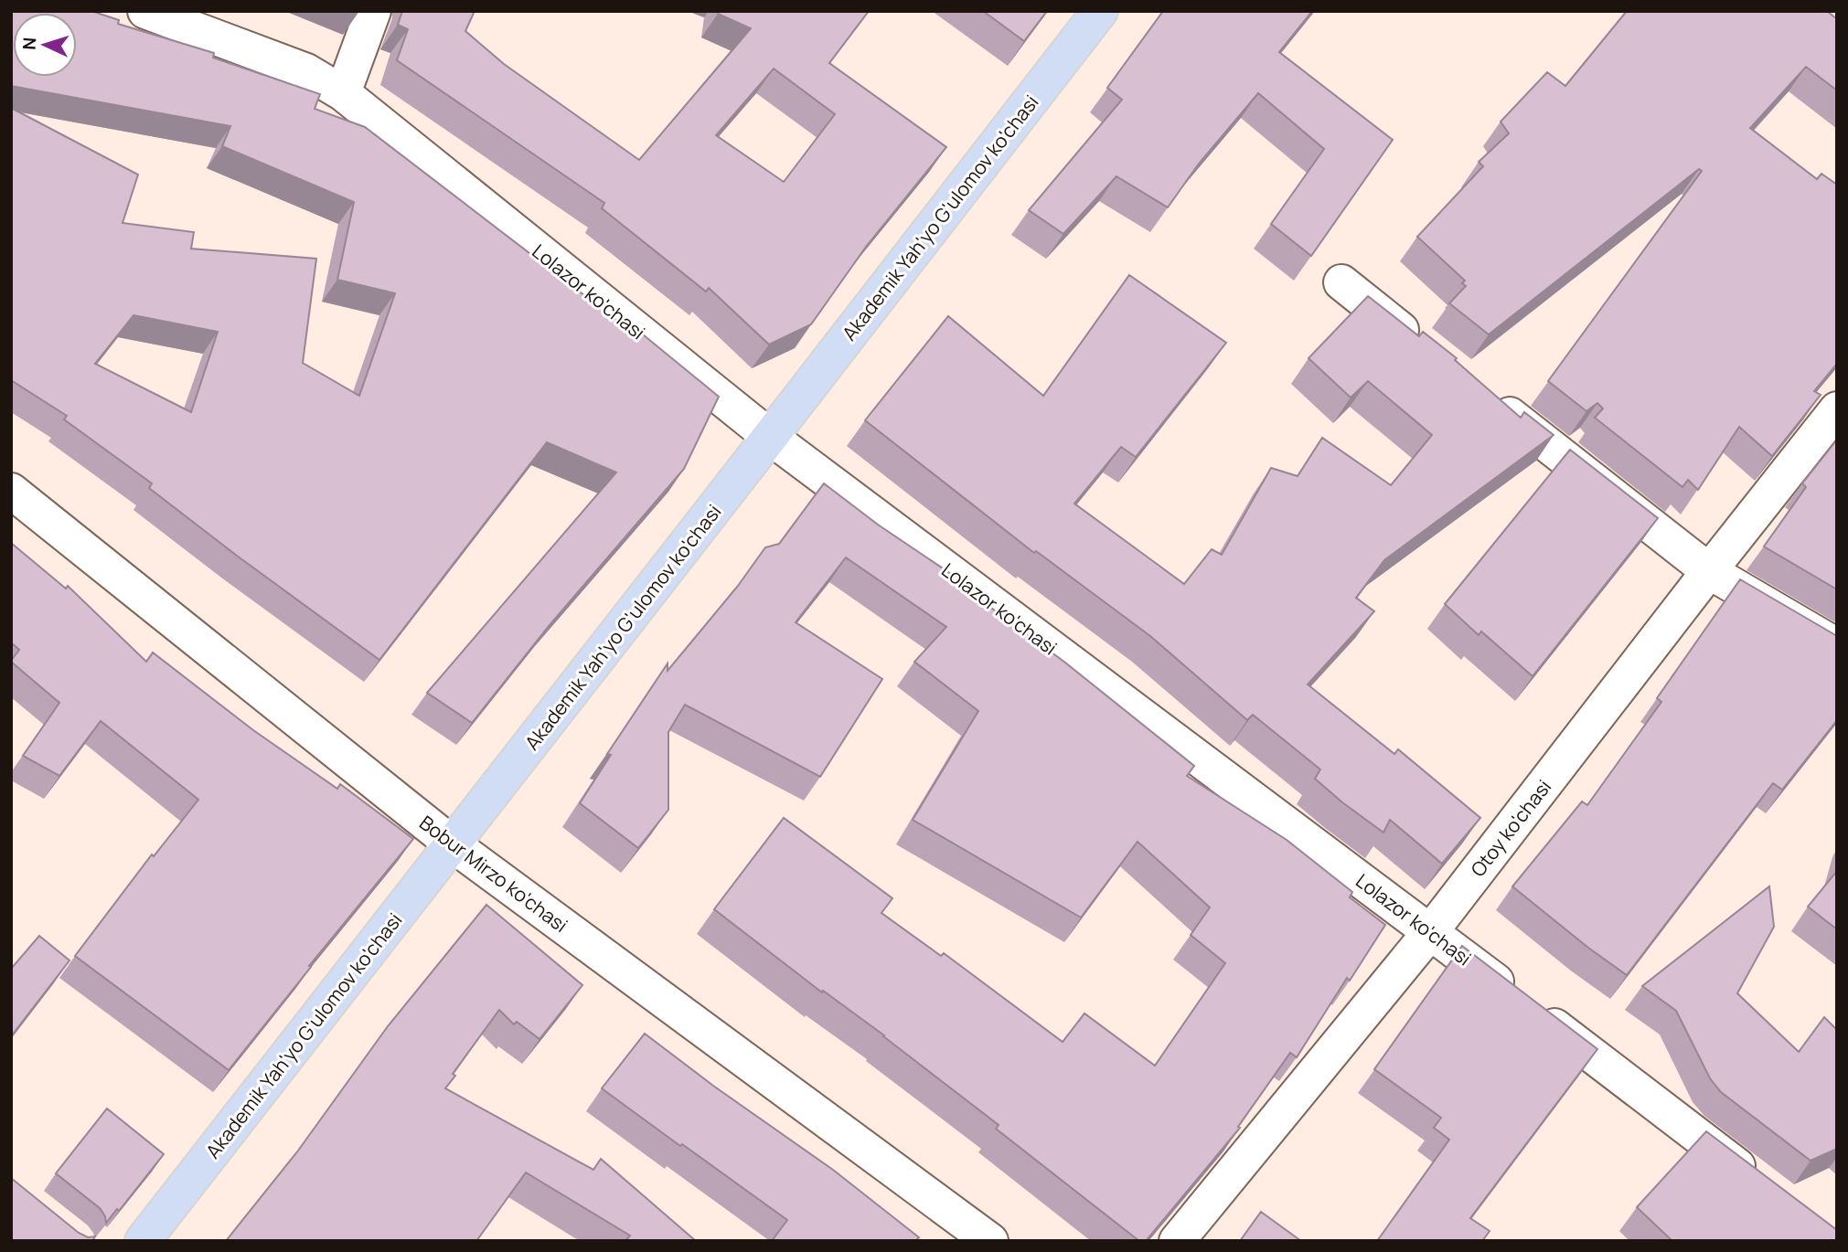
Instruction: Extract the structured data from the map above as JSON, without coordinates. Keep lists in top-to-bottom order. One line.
{"streets":{"main road":["Akademik Yah'yo G'ulomov ko'chasi"],"street":["Lolazor ko'chasi","Otoy ko'chasi","Bobur Mirzo ko'chasi"]},"crossings":[["Akademik Yah'yo G'ulomov ko'chasi","Lolazor ko'chasi"],["Akademik Yah'yo G'ulomov ko'chasi","Bobur Mirzo ko'chasi"],["Lolazor ko'chasi","Otoy ko'chasi"]],"north":"left"}
